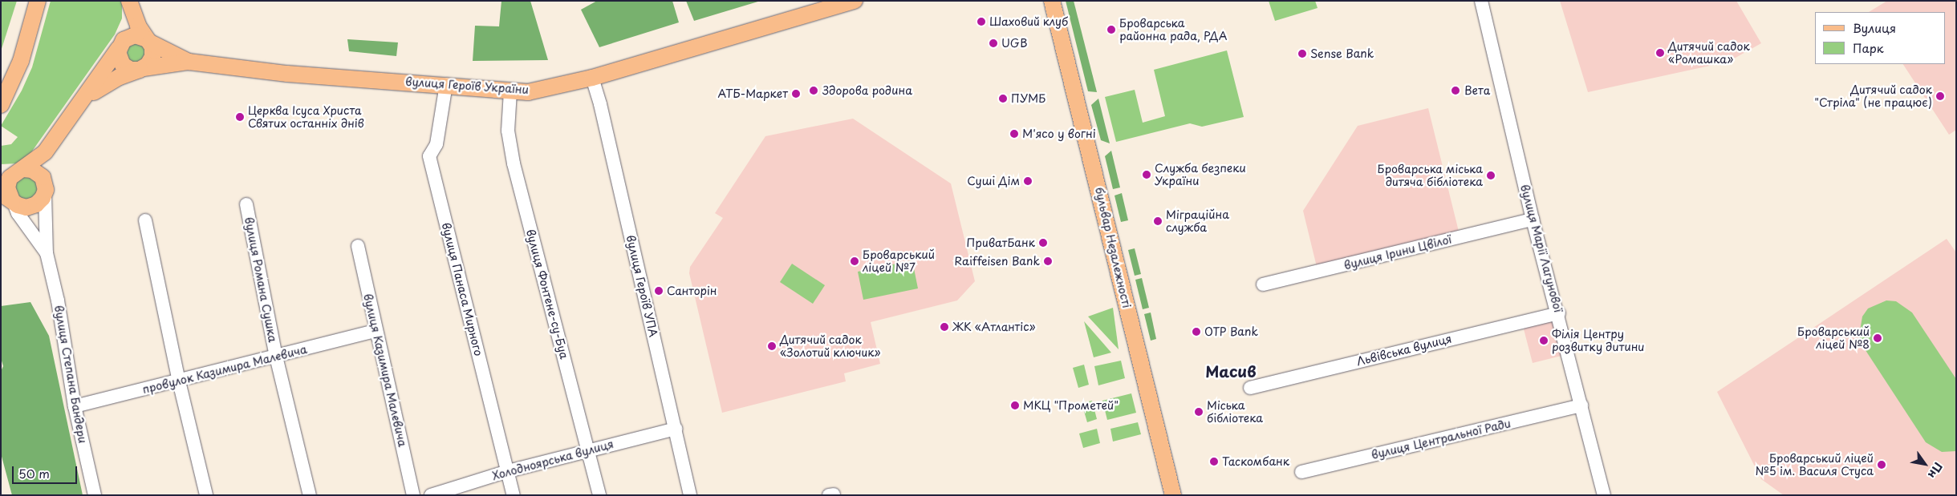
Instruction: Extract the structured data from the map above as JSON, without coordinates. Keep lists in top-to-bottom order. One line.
{"streets":{"main road":["вулиця Героїв України","бульвар Незалежності"],"street":["вулиця Марії Лагунової","вулиця Ірини Цвілої","вулиця Романа Сушка","вулиця Героїв УПА","вулиця Панаса Мирного","вулиця Фонтене-су-Буа","Львівська вулиця","провулок Казимира Малевича","вулиця Казимира Малевича","вулиця Степана Бандери","вулиця Центральної Ради","Холодноярська вулиця"]},"crossings":[["вулиця Героїв України","вулиця Героїв УПА"],["вулиця Героїв України","вулиця Панаса Мирного"],["вулиця Героїв України","вулиця Фонтене-су-Буа"],["вулиця Марії Лагунової","вулиця Ірини Цвілої"],["вулиця Марії Лагунової","Львівська вулиця"],["вулиця Марії Лагунової","вулиця Центральної Ради"],["вулиця Романа Сушка","провулок Казимира Малевича"],["вулиця Героїв УПА","Холодноярська вулиця"],["вулиця Панаса Мирного","Холодноярська вулиця"],["вулиця Фонтене-су-Буа","Холодноярська вулиця"],["провулок Казимира Малевича","вулиця Казимира Малевича"],["провулок Казимира Малевича","вулиця Степана Бандери"]],"districts":["Масив"],"places":["Шаховий клуб","Броварська районна рада, РДА","UGB","Дитячий садок «Ромашка»","Sense Bank","Здорова родина","Вета","АТБ-Маркет","Дитячий садок \"Стріла\" (не працює)","ПУМБ","Церква Ісуса Христа Святих останніх днів","М'ясо у вогні","Служба безпеки України","Броварська міська дитяча бібліотека","Суші Дім","Міграційна служба","ПриватБанк","Броварський ліцей №7","Raiffeisen Bank","Санторін","ЖК «Атлантіс»","OTP Bank","Броварський ліцей №8","Філія Центру розвитку дитини","Дитячий садок «Золотий ключик»","МКЦ \"Прометей\"","Міська бібліотека","Таскомбанк","Броварський ліцей №5 ім. Василя Стуса"],"legend":["Вулиця","Парк"],"scale_bar":"50 m","north":"bottom right"}
